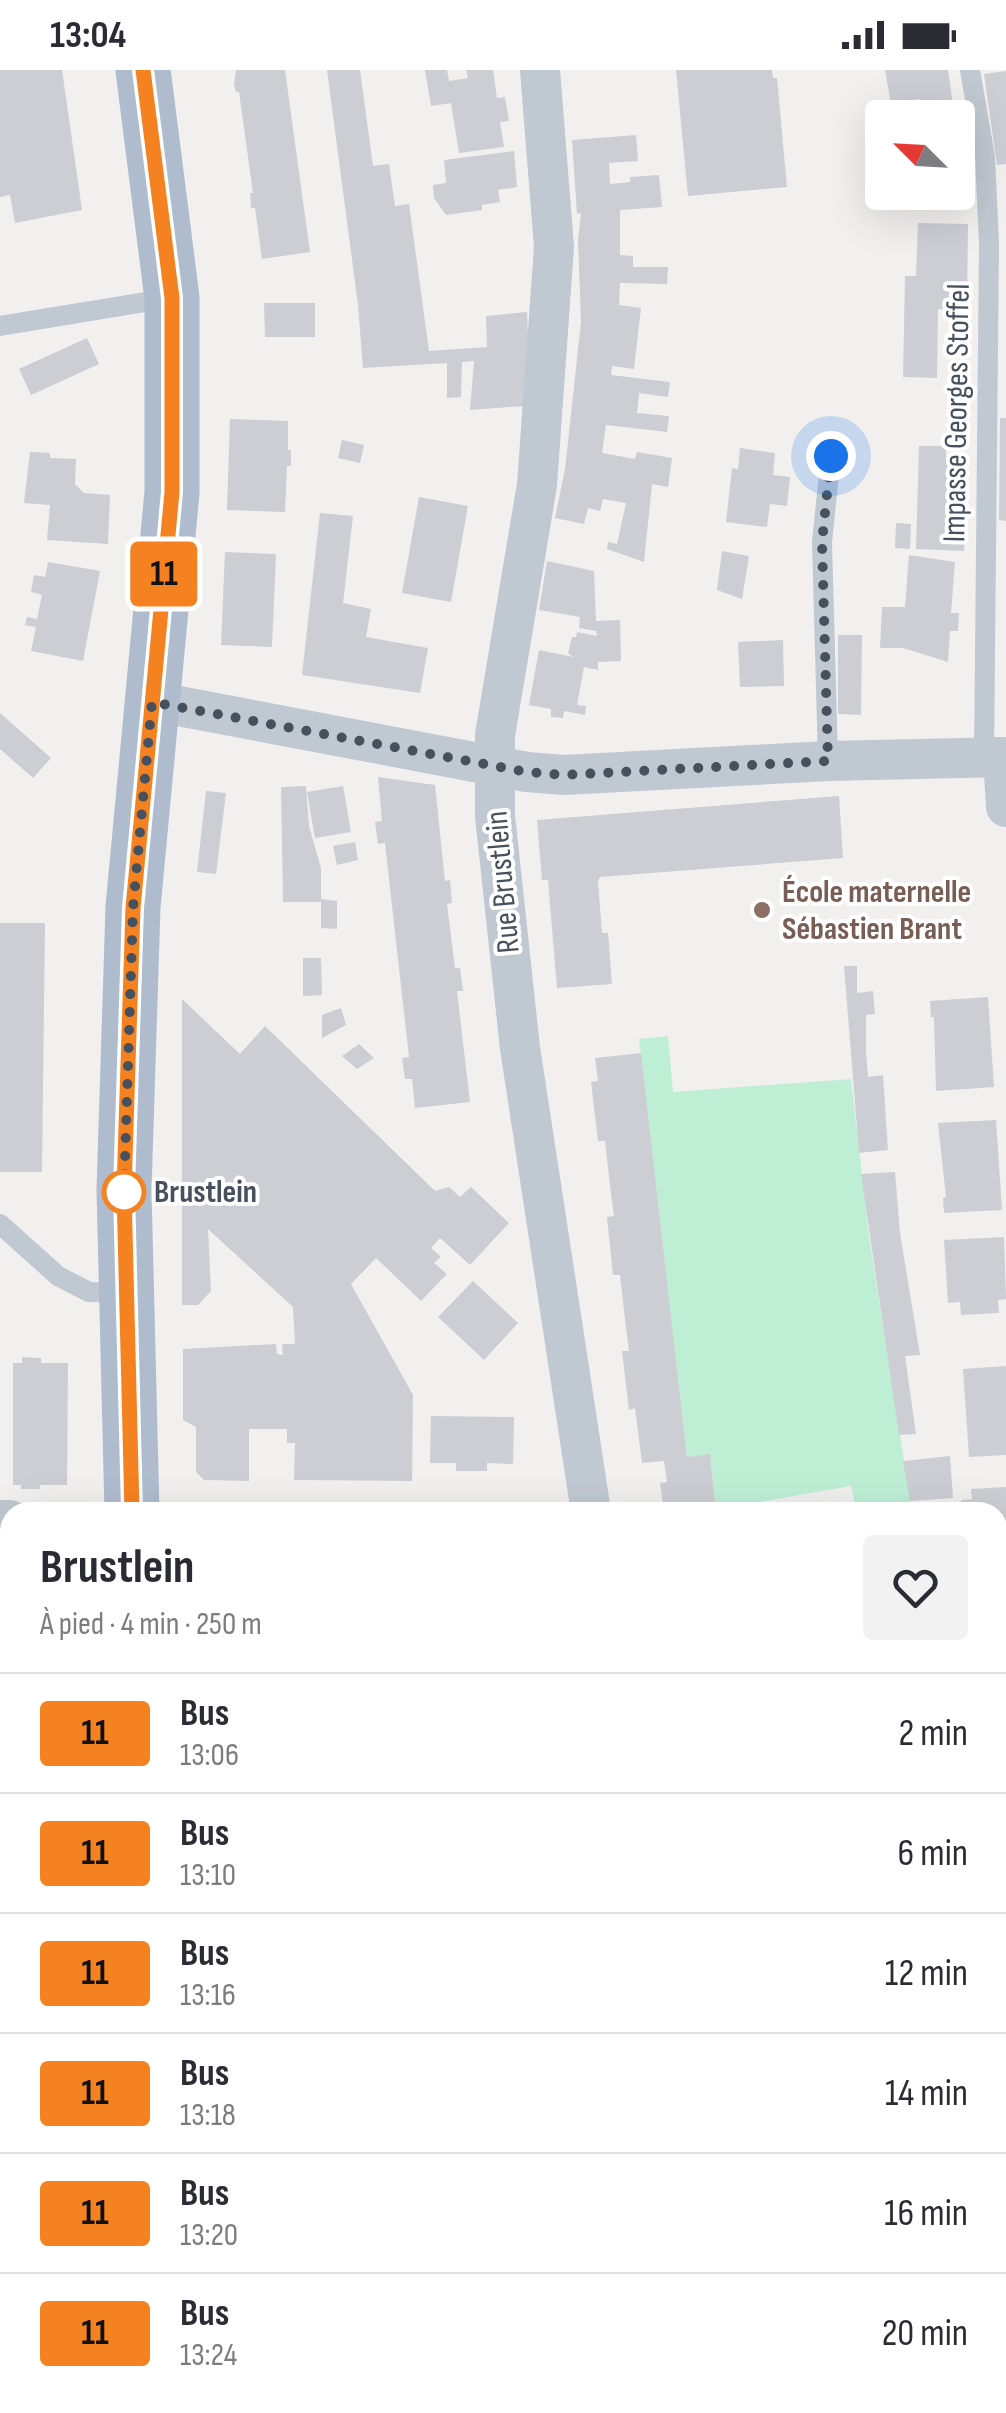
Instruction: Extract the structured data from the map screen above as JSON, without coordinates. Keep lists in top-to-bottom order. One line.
{"streets":{"street":["Rue Brustlein"],"lane":["Impasse Georges Stoffel"]},"places":["École maternelle Sébastien Brant","Brustlein"],"lines":["bus line 11"],"north":"top left","page":{"status":"13:04","on_map":"11","heading":["Brustlein","À pied · 4 min · 250 m"],"list":[{"mark":"11","name":"Bus","note":"13:06","value":"2 min"},{"mark":"11","name":"Bus","note":"13:10","value":"6 min"},{"mark":"11","name":"Bus","note":"13:16","value":"12 min"},{"mark":"11","name":"Bus","note":"13:18","value":"14 min"},{"mark":"11","name":"Bus","note":"13:20","value":"16 min"},{"mark":"11","name":"Bus","note":"13:24","value":"20 min"}]}}
